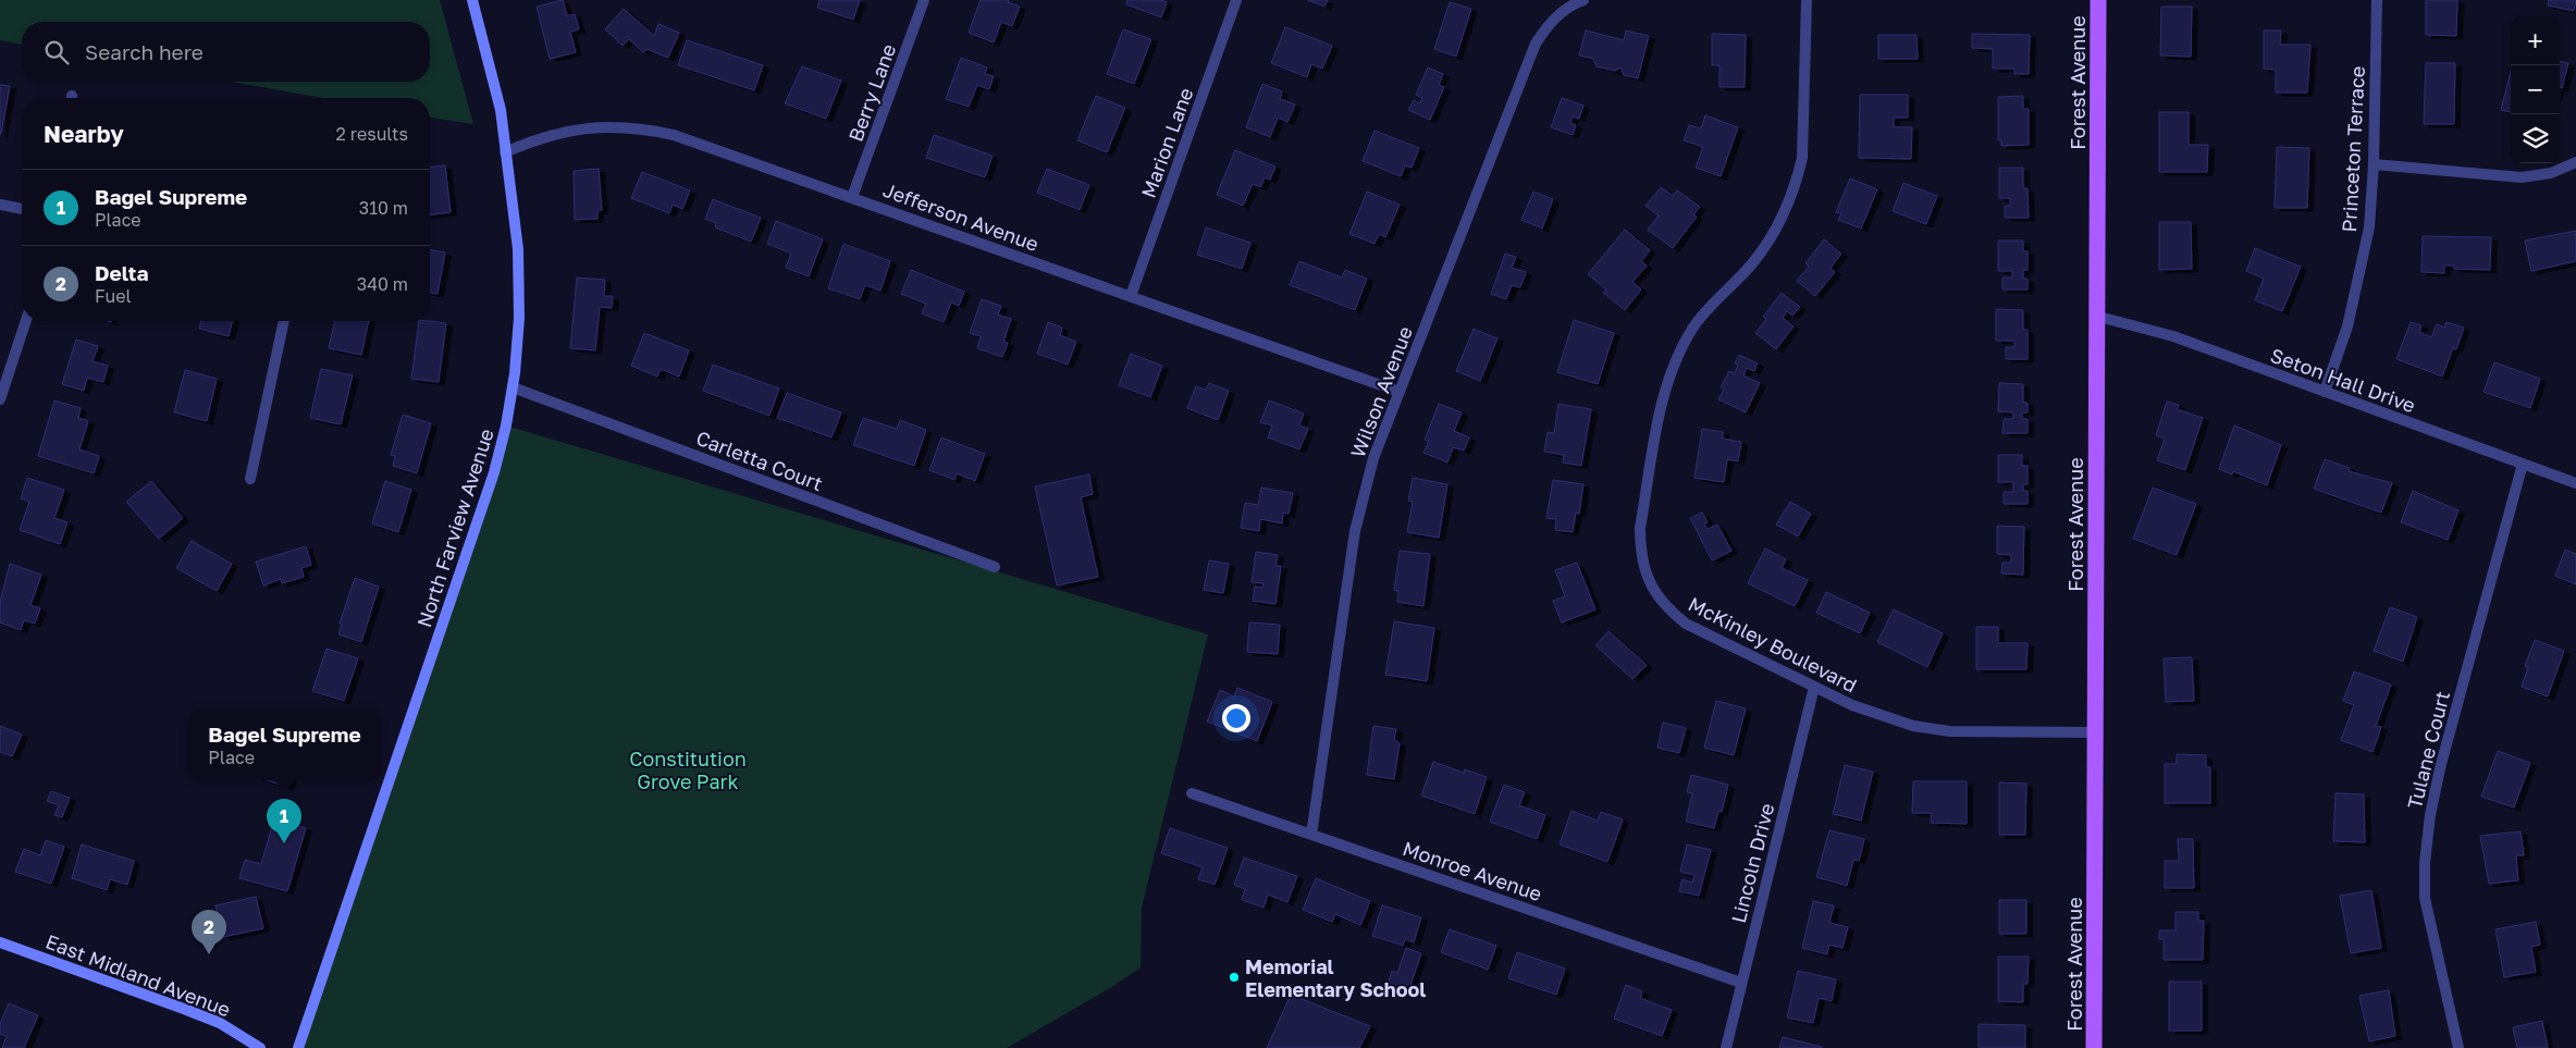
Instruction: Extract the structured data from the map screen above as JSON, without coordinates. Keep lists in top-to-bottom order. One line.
{"streets":{"main road":["Forest Avenue"],"street":["Berry Lane","Marion Lane","Princeton Terrace","Jefferson Avenue","Seton Hall Drive","Wilson Avenue","Carletta Court","North Farview Avenue","McKinley Boulevard","Tulane Court","Lincoln Drive","Monroe Avenue","East Midland Avenue"]},"crossings":[["Forest Avenue","Seton Hall Drive"],["Forest Avenue","McKinley Boulevard"],["Berry Lane","Jefferson Avenue"],["Marion Lane","Jefferson Avenue"],["Princeton Terrace","Seton Hall Drive"],["Jefferson Avenue","Wilson Avenue"],["Jefferson Avenue","North Farview Avenue"],["Seton Hall Drive","Tulane Court"],["Wilson Avenue","Monroe Avenue"],["Carletta Court","North Farview Avenue"],["McKinley Boulevard","Lincoln Drive"],["Lincoln Drive","Monroe Avenue"]],"parks":["Constitution Grove Park"],"places":["Memorial Elementary School"],"page":{"map_buttons":["+","−"],"search":"Search here","heading":["Nearby","2 results"],"list":[{"mark":"1","name":"Bagel Supreme","note":"Place","value":"310 m"},{"mark":"2","name":"Delta","note":"Fuel","value":"340 m"}],"popup":["Bagel Supreme","Place"],"pins":["1","2"]}}
